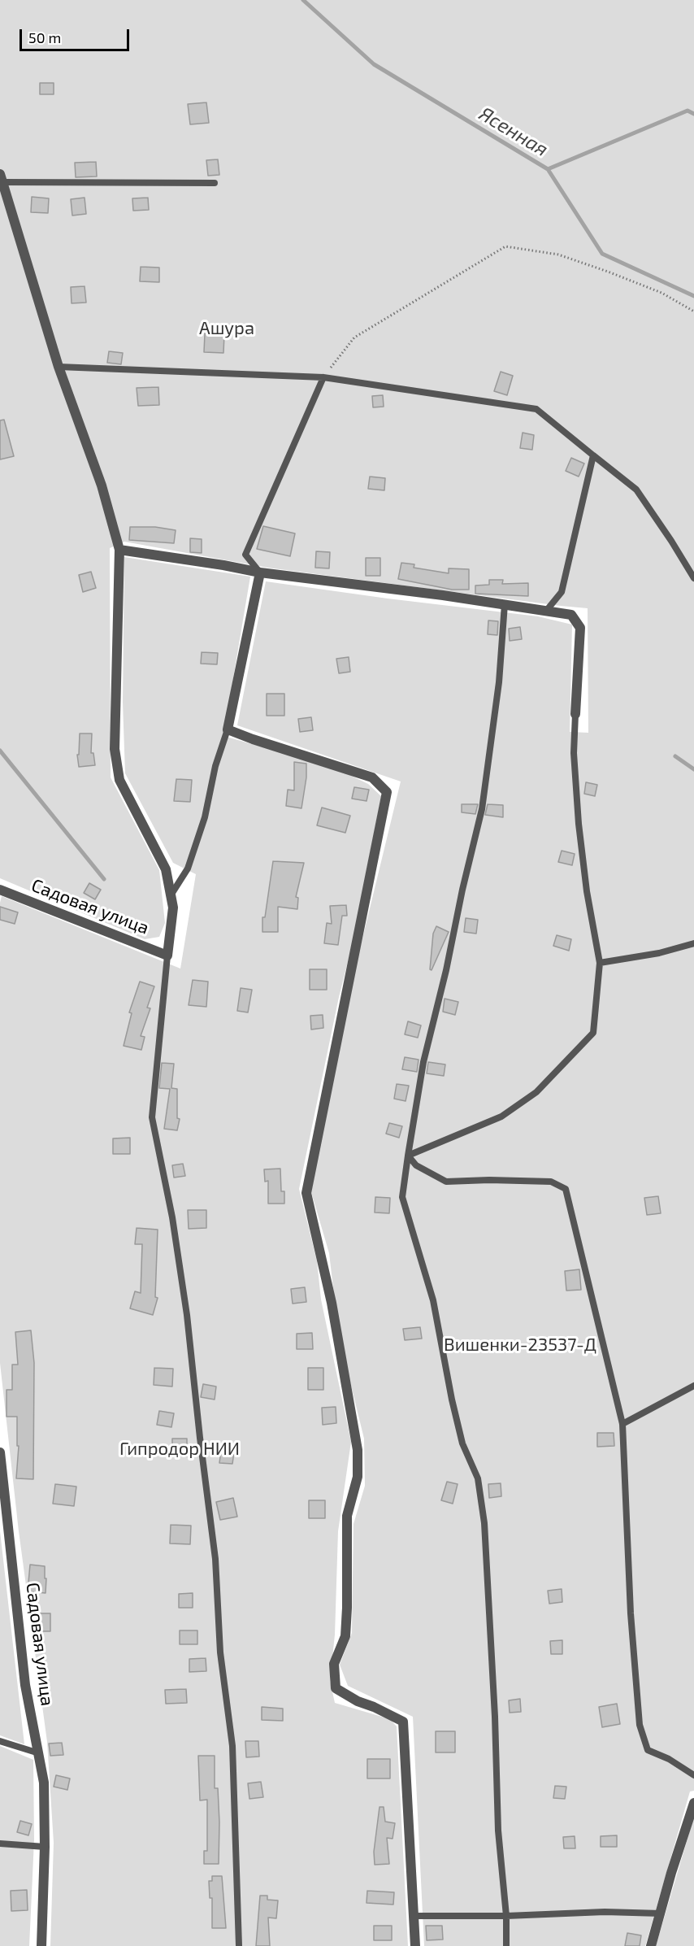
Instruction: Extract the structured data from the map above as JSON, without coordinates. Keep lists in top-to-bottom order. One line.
{"streets":{"street":["Садовая улица"]},"water":["Ясенная"],"parks":["Ашура","Вишенки-23537-Д","Гипродор НИИ"],"scale_bar":"50 m"}
